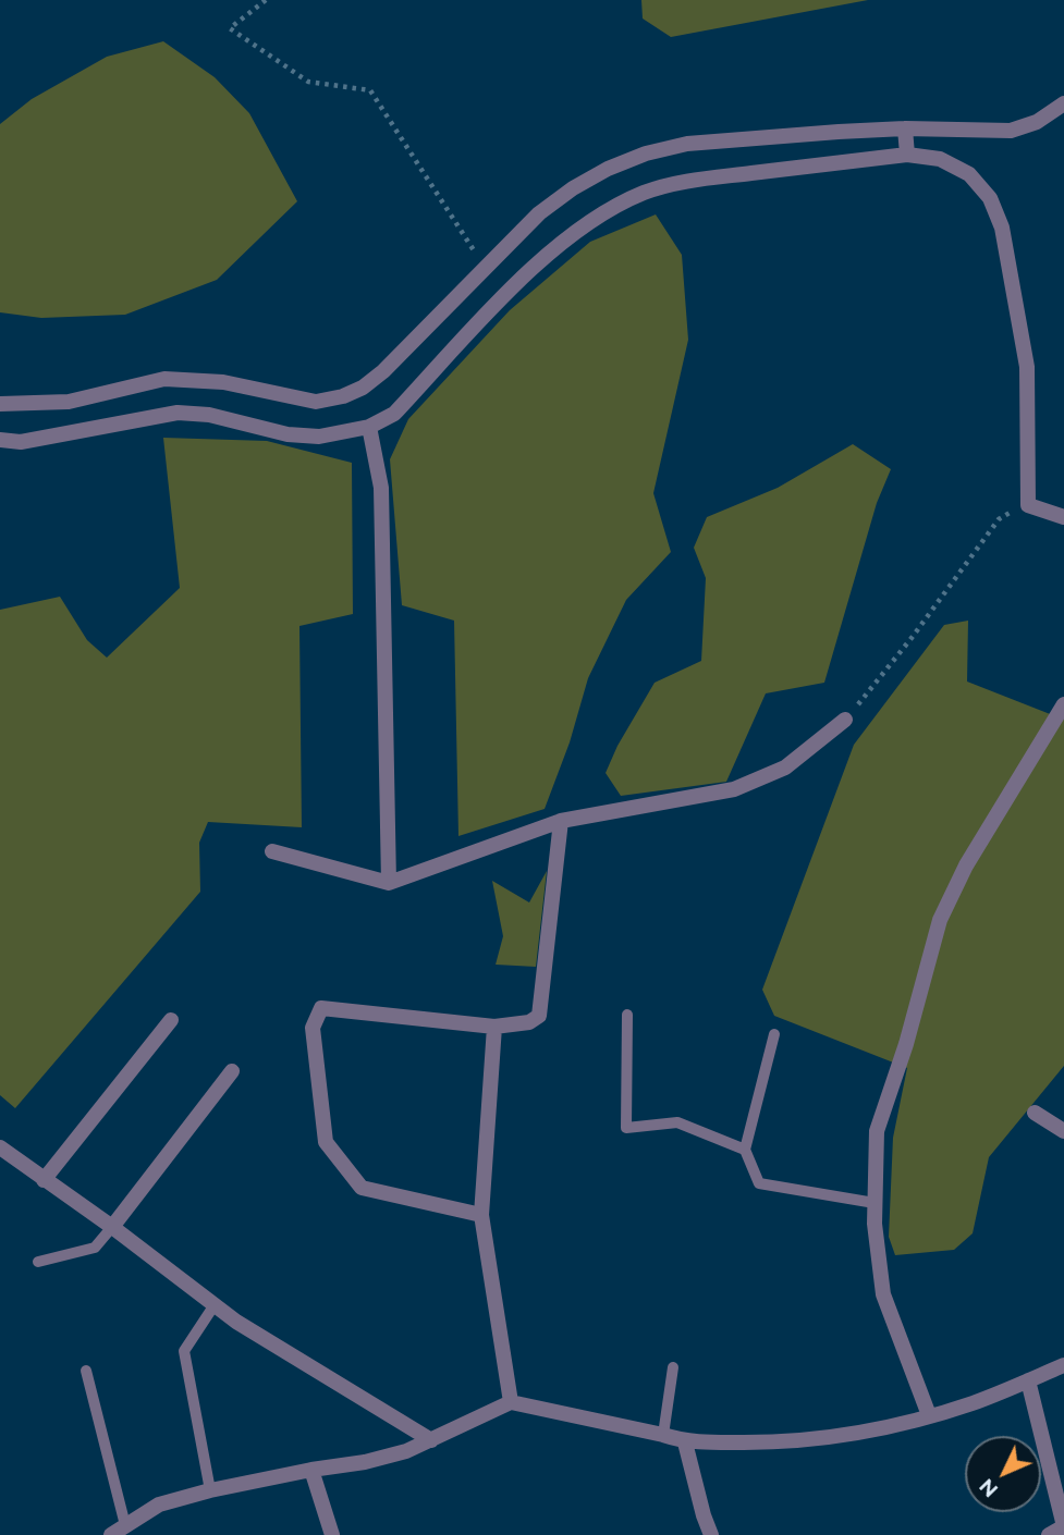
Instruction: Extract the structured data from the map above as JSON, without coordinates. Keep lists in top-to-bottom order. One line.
{"north":"bottom left"}
